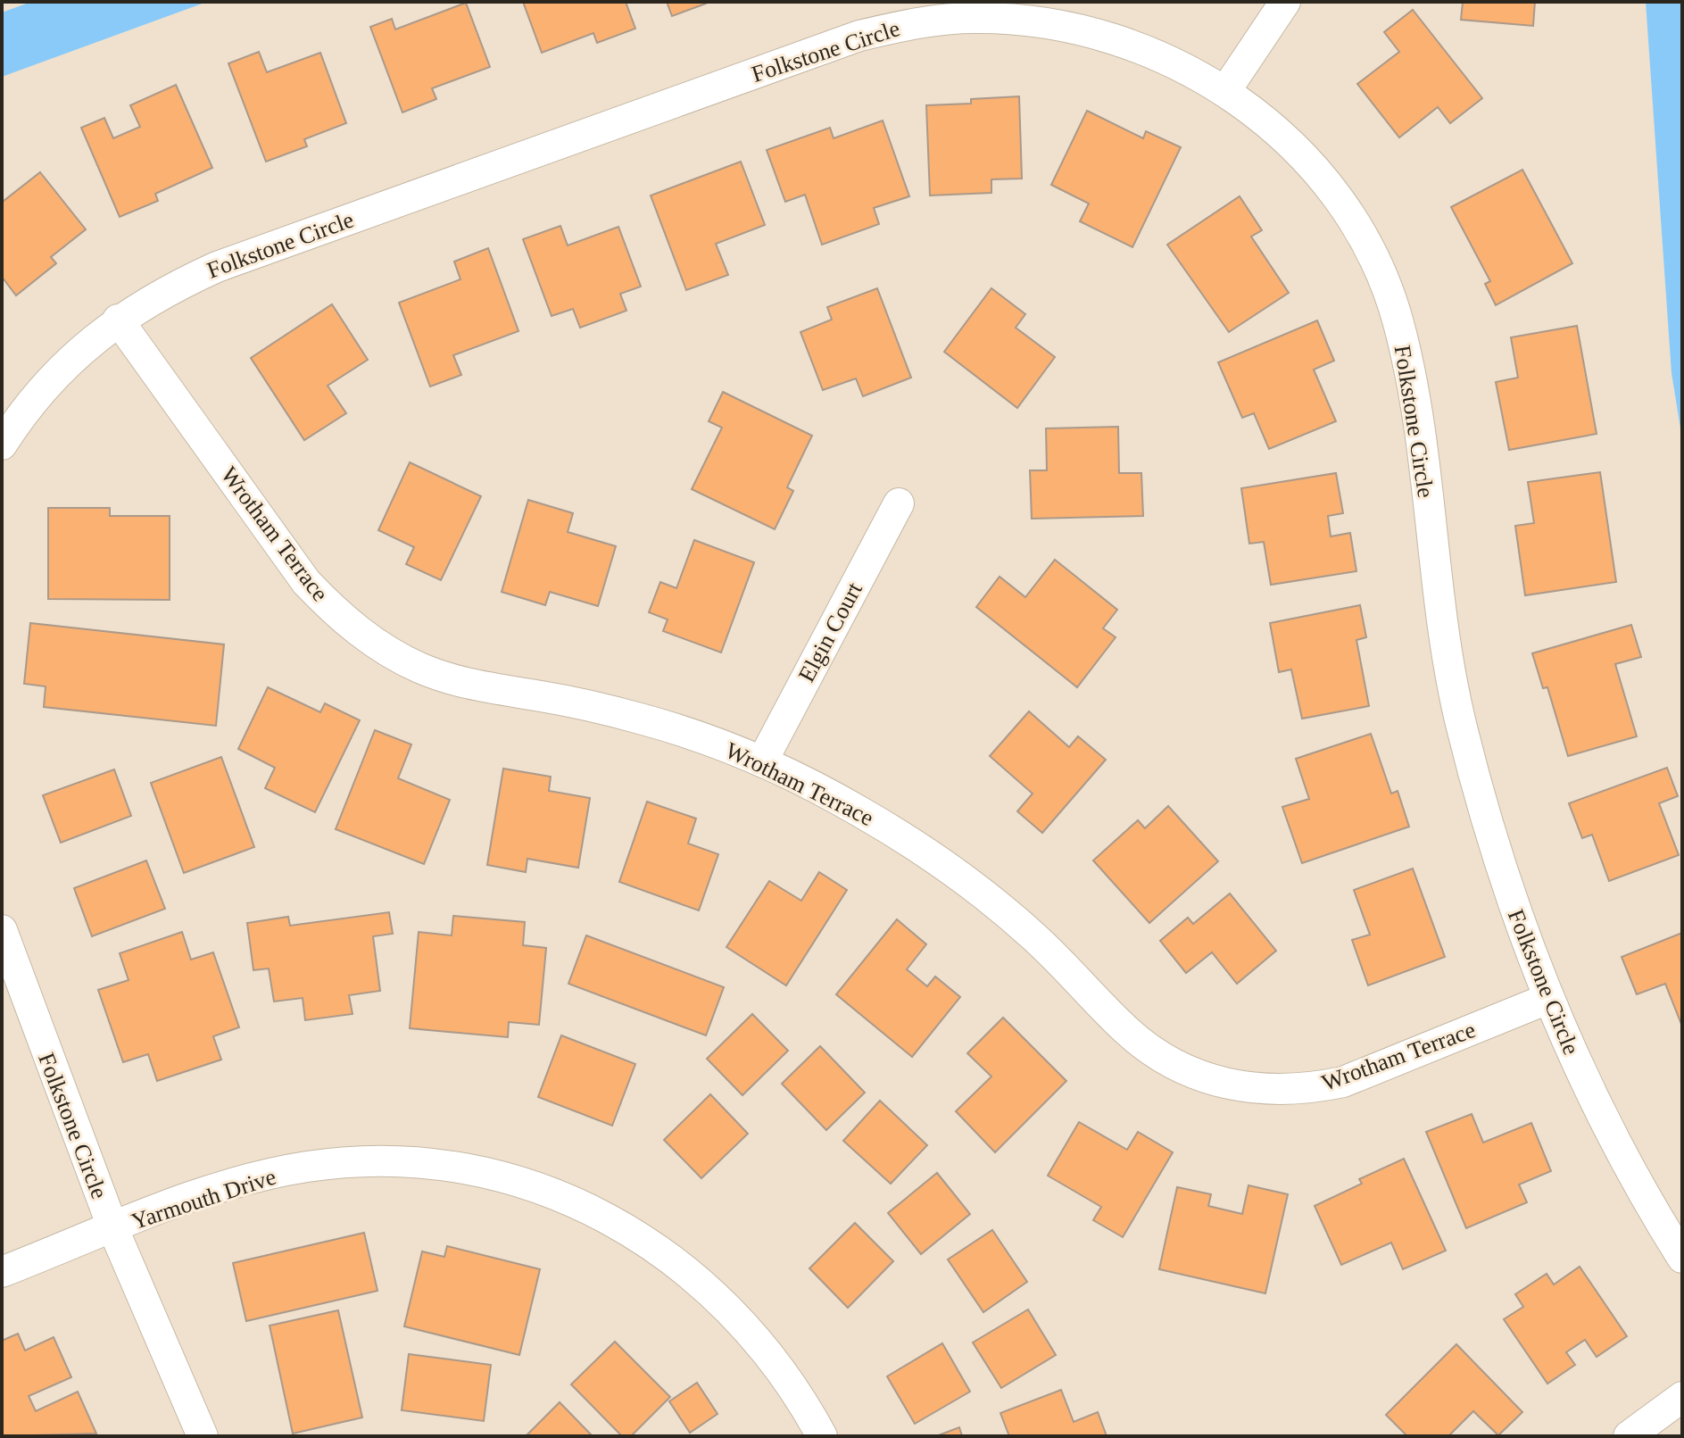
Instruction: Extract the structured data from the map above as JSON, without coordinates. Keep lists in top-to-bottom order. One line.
{"streets":{"street":["Folkstone Circle","Wrotham Terrace","Elgin Court","Yarmouth Drive"]},"crossings":[["Folkstone Circle","Wrotham Terrace"],["Folkstone Circle","Yarmouth Drive"],["Wrotham Terrace","Elgin Court"]]}
